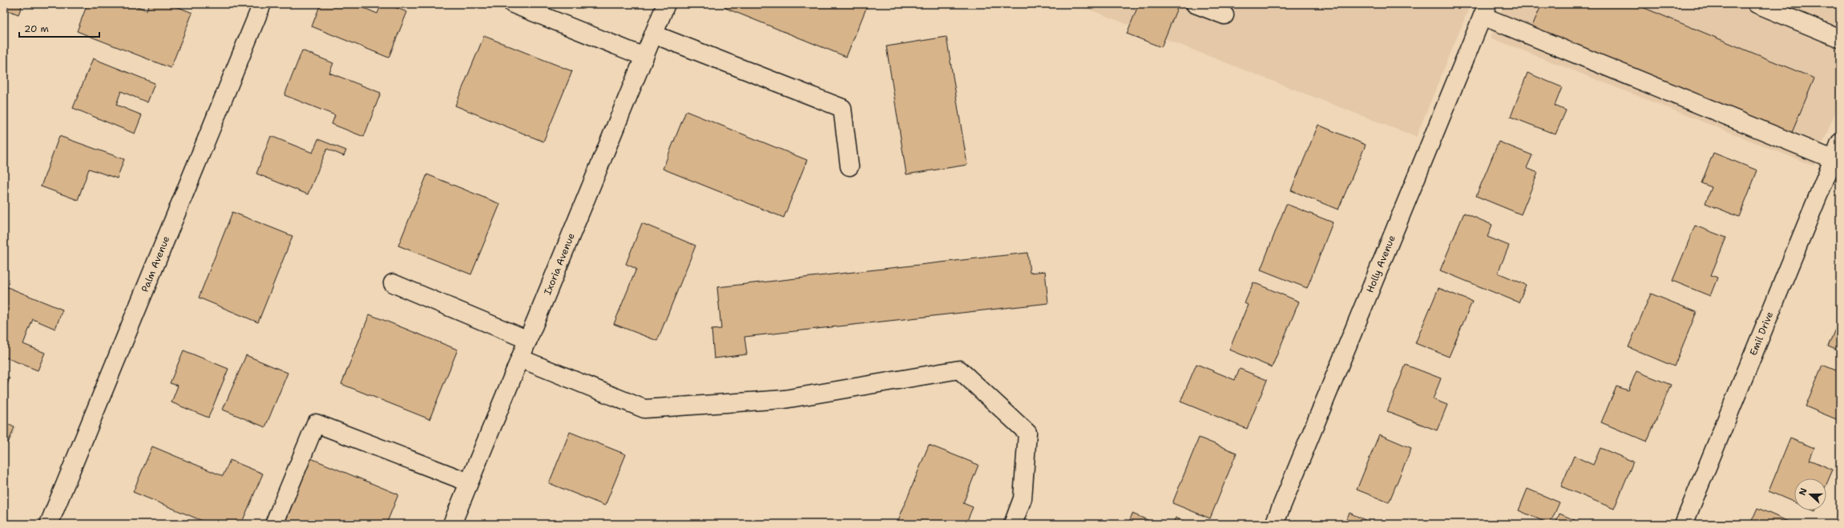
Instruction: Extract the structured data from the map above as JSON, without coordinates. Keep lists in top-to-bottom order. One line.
{"streets":{"street":["Palm Avenue","Ixoria Avenue","Holly Avenue","Emil Drive"]},"scale_bar":"20 m","north":"left"}
